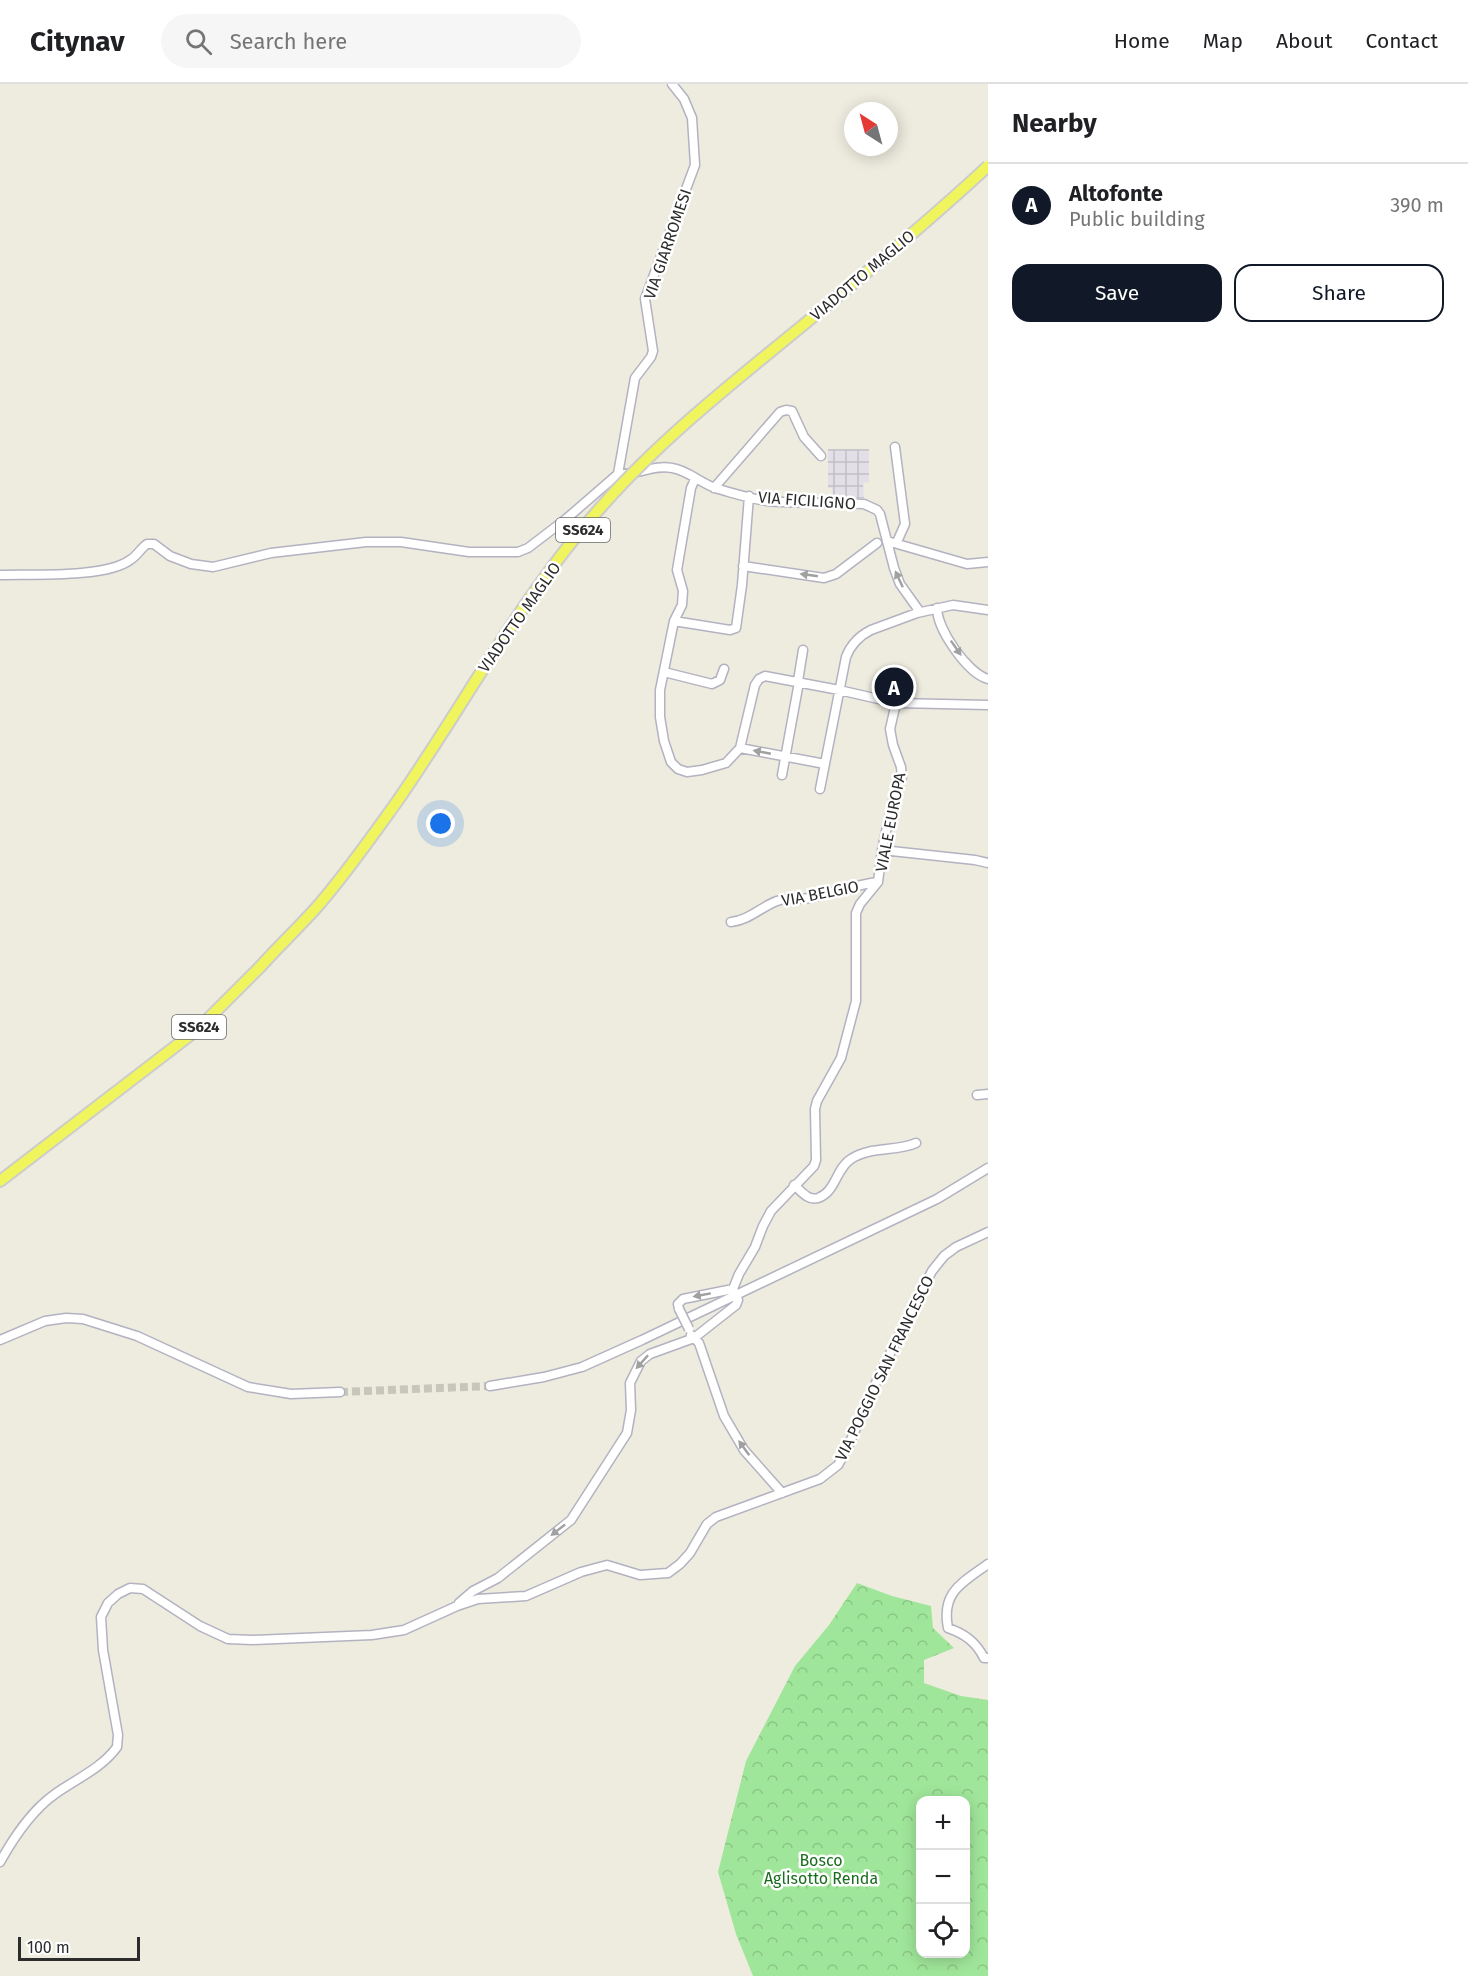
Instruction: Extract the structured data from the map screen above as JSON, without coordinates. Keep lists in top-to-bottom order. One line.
{"streets":{"main road":["VIADOTTO MAGLIO","SS624"],"street":["VIA GIARROMESI","VIA FICILIGNO","VIALE EUROPA","VIA BELGIO","VIA POGGIO SAN FRANCESCO"]},"crossings":[["VIA GIARROMESI","VIA FICILIGNO"],["VIALE EUROPA","VIA BELGIO"],["VIALE EUROPA","VIA POGGIO SAN FRANCESCO"]],"parks":["Bosco Aglisotto Renda"],"scale_bar":"100 m","north":"top left","page":{"header":"Citynav","search":"Search here","nav":["Home","Map","About","Contact"],"heading":"Nearby","list":[{"mark":"A","name":"Altofonte","note":"Public building","value":"390 m"}],"buttons":["Save","Share"],"pins":"A","map_buttons":["+","−"],"scale":"100 m"}}
